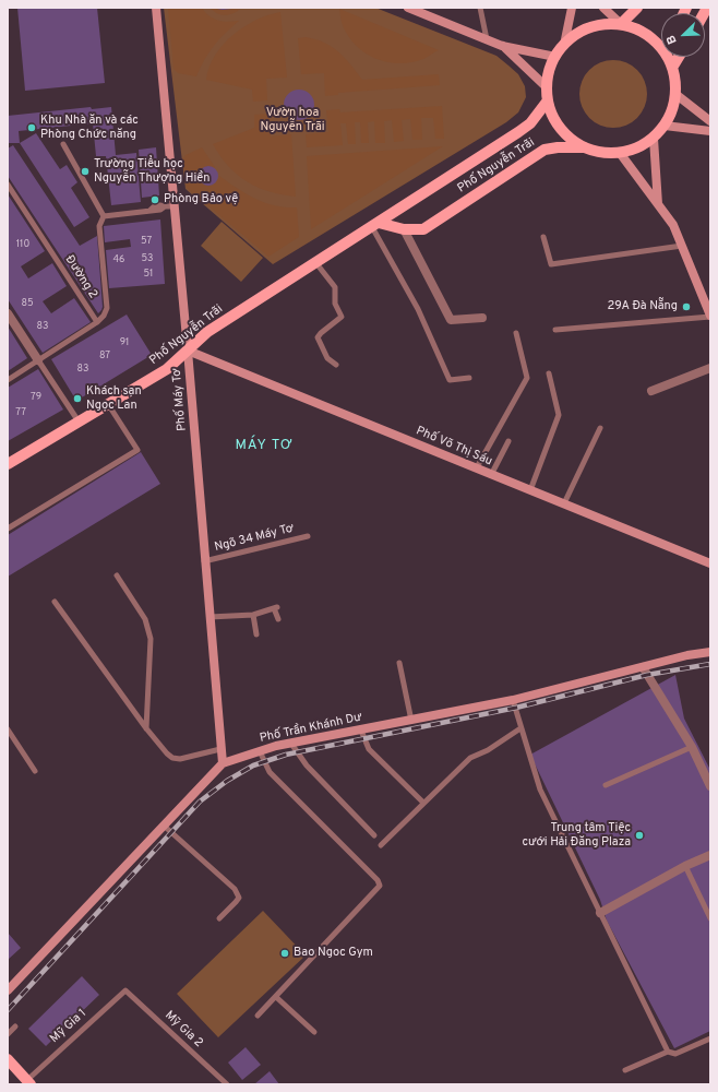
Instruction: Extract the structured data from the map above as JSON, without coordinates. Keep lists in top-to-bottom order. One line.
{"streets":{"main road":["Phố Nguyễn Trãi"],"street":["Phố Máy Tơ","Phố Võ Thị Sáu","Phố Trần Khánh Dư"],"lane":["Đường 2","Ngõ 34 Máy Tơ","Mỹ Gia 1","Mỹ Gia 2"]},"crossings":[["Phố Nguyễn Trãi","Phố Máy Tơ"],["Phố Nguyễn Trãi","Phố Võ Thị Sáu"],["Phố Máy Tơ","Phố Võ Thị Sáu"],["Phố Máy Tơ","Ngõ 34 Máy Tơ"],["Phố Máy Tơ","Phố Trần Khánh Dư"],["Mỹ Gia 1","Mỹ Gia 2"]],"districts":["MÁY TƠ"],"parks":["Vườn hoa Nguyễn Trãi"],"places":["Khu Nhà ăn và các Phòng Chức năng","Trường Tiểu học Nguyễn Thượng Hiền","Phòng Bảo vệ","29A Đà Nẵng","Khách sạn Ngọc Lan","Trung tâm Tiệc cưới Hải Đăng Plaza","Bao Ngoc Gym"],"house_numbers":["57","110","53","46","51","85","83","91","87","83","79","77"],"north":"bottom left"}
